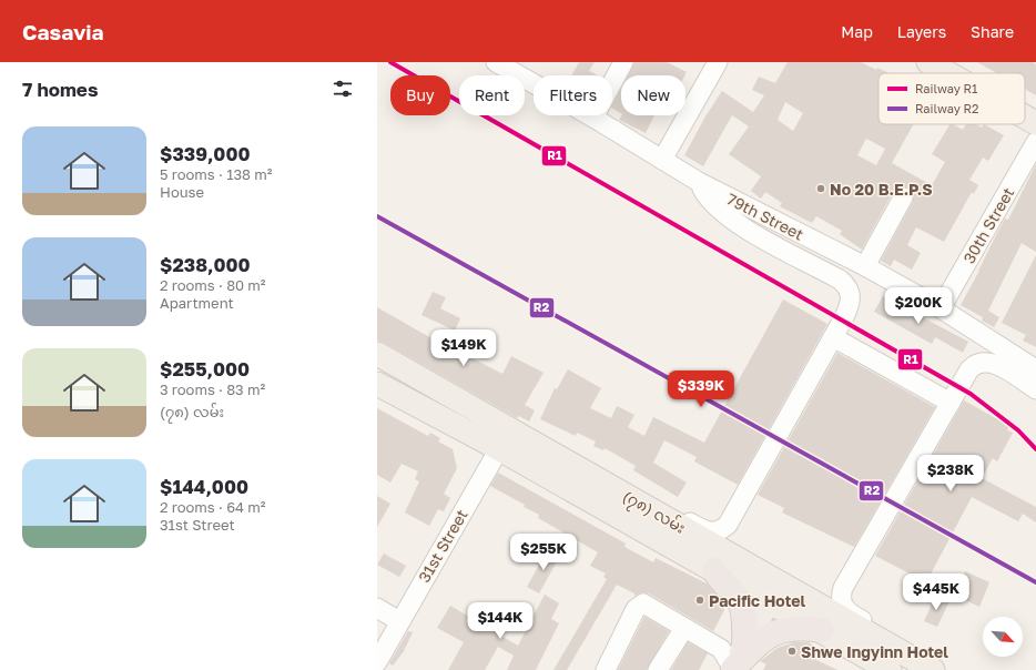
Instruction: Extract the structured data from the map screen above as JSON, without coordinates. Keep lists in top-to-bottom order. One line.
{"streets":{"main road":["(၇၈) လမ်း"],"street":["79th Street","30th Street","31st Street"]},"crossings":[["79th Street","30th Street"],["(၇၈) လမ်း","31st Street"]],"places":["No 20 B.E.P.S","Pacific Hotel","Shwe Ingyinn Hotel"],"lines":["rail line R1","rail line R2"],"legend":["Railway R1","Railway R2"],"north":"bottom right","page":{"header":"Casavia","nav":["Map","Layers","Share"],"heading":"7 homes","chip":["Buy","Rent","Filters","New"],"list":[{"name":"$339,000","note":"5 rooms · 138 m² · House"},{"name":"$238,000","note":"2 rooms · 80 m² · Apartment"},{"name":"$255,000","note":"3 rooms · 83 m² · (၇၈) လမ်း"},{"name":"$144,000","note":"2 rooms · 64 m² · 31st Street"}],"price":["$200K","$149K","$339K","$238K","$255K","$445K","$144K"]}}
